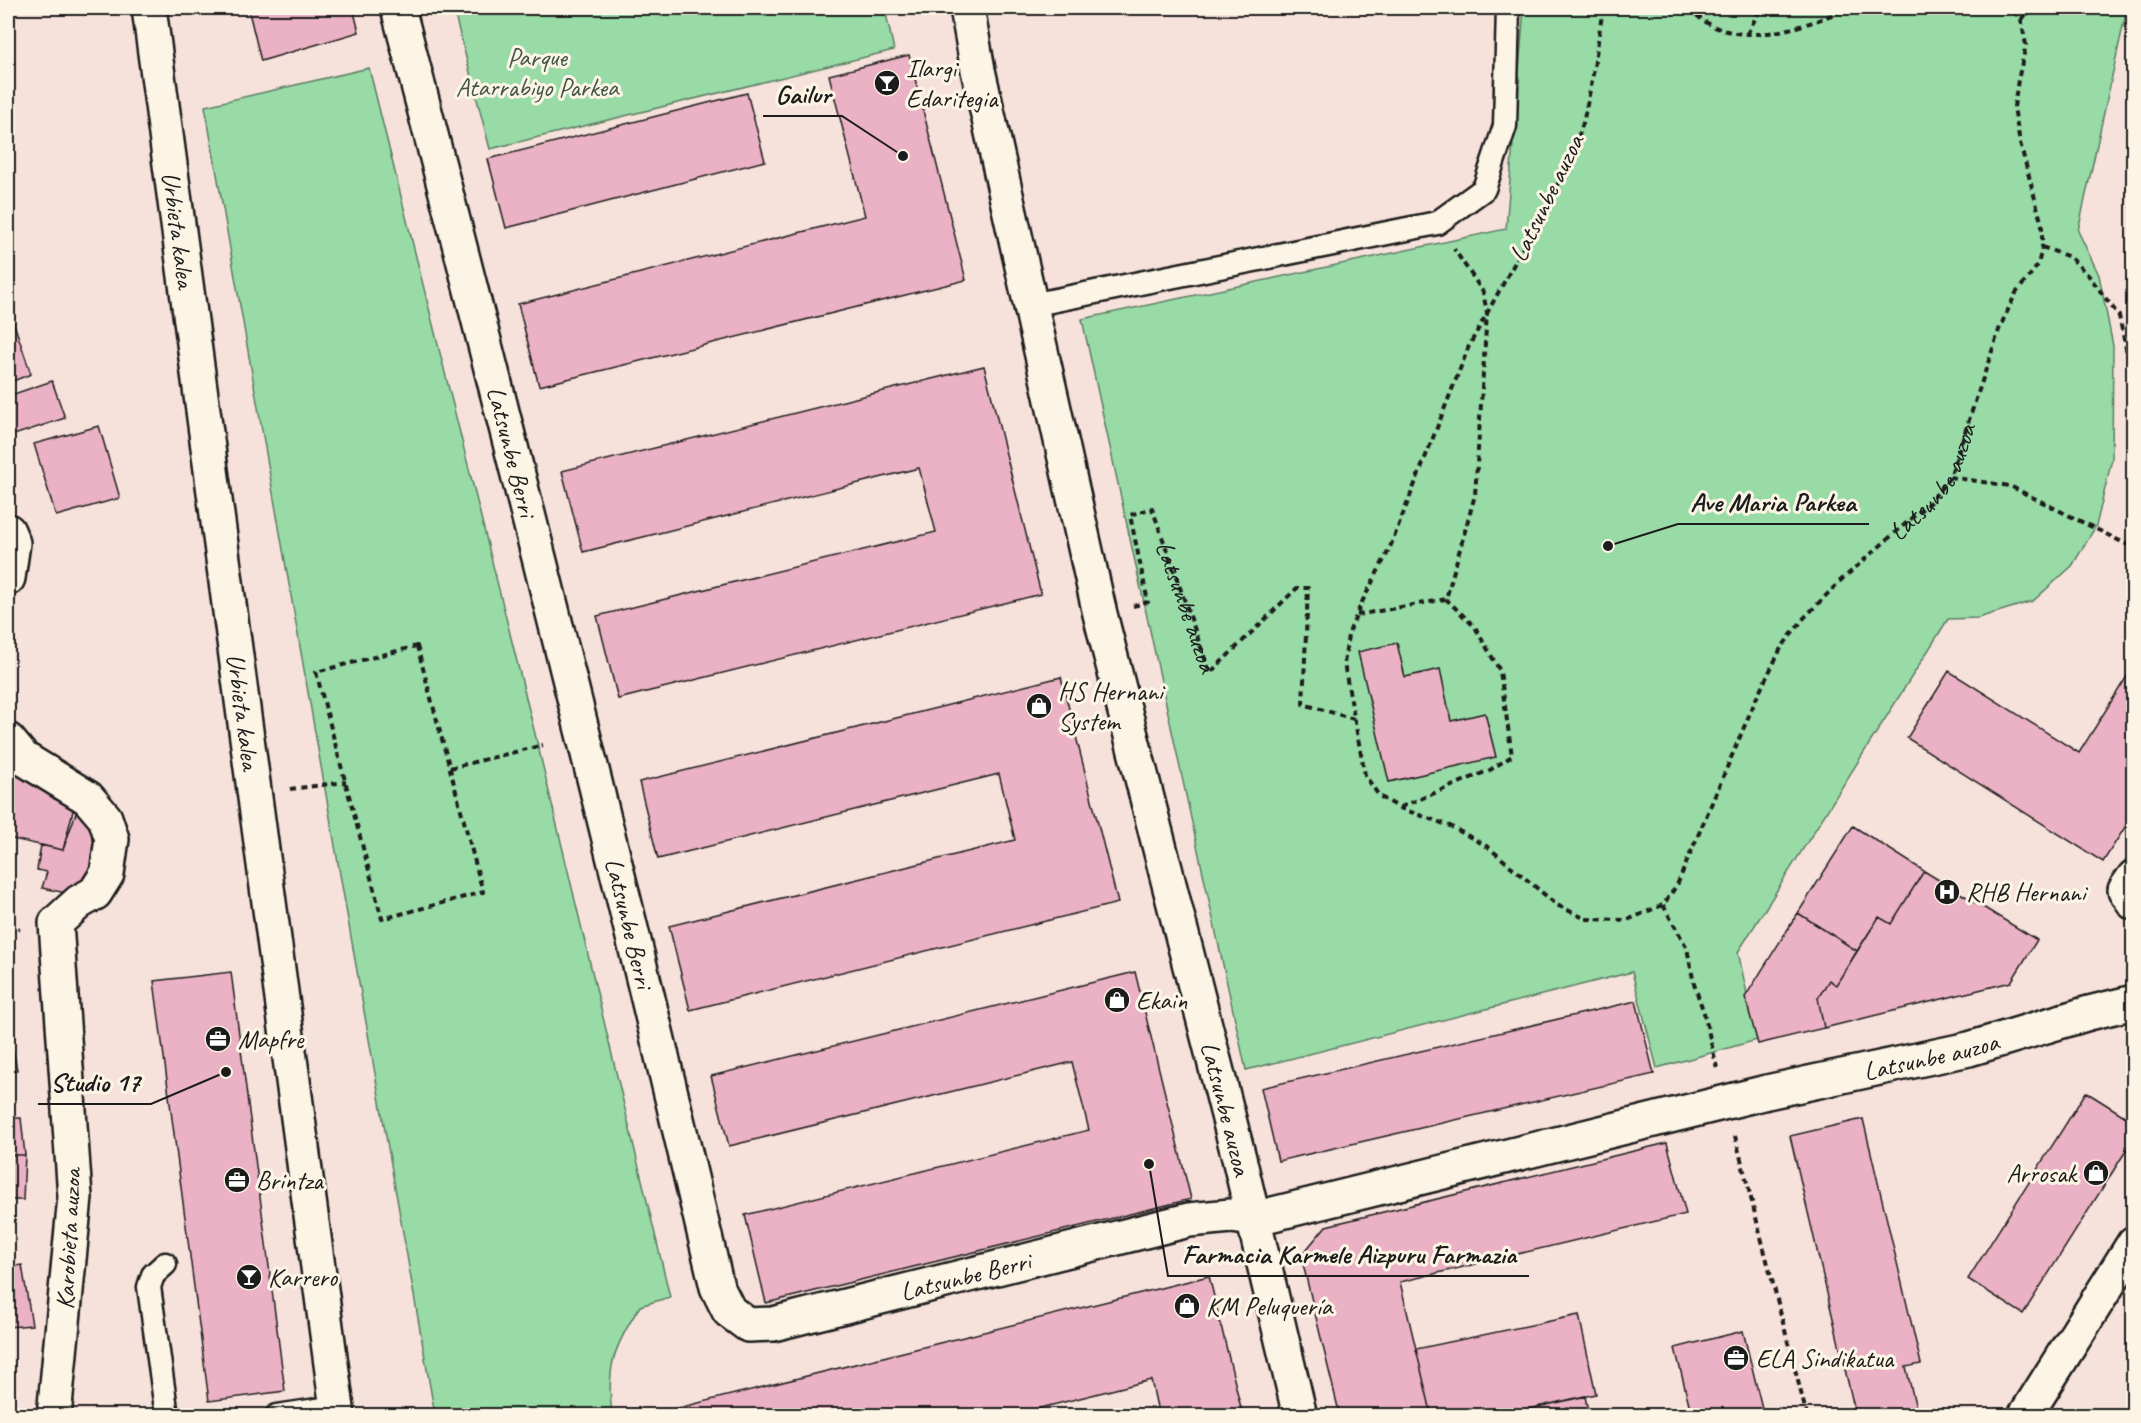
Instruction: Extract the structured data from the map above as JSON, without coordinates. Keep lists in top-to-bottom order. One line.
{"streets":{"street":["Latsunbe auzoa","Urbieta kalea","Latsunbe Berri","Karobieta auzoa"]},"crossings":[["Latsunbe auzoa","Latsunbe Berri"]],"parks":["Parque Atarrabiyo Parkea"],"places":{"bar":["Ilargi Edaritegia","Karrero"],"other":["Gailur","Ave Maria Parkea","Studio 17","Farmacia Karmele Aizpuru Farmazia"],"shop":["HS Hernani System","Ekain","Arrosak","KM Peluquería"],"hospital":["RHB Hernani"],"office":["Mapfre","Brintza","ELA Sindikatua"]}}
